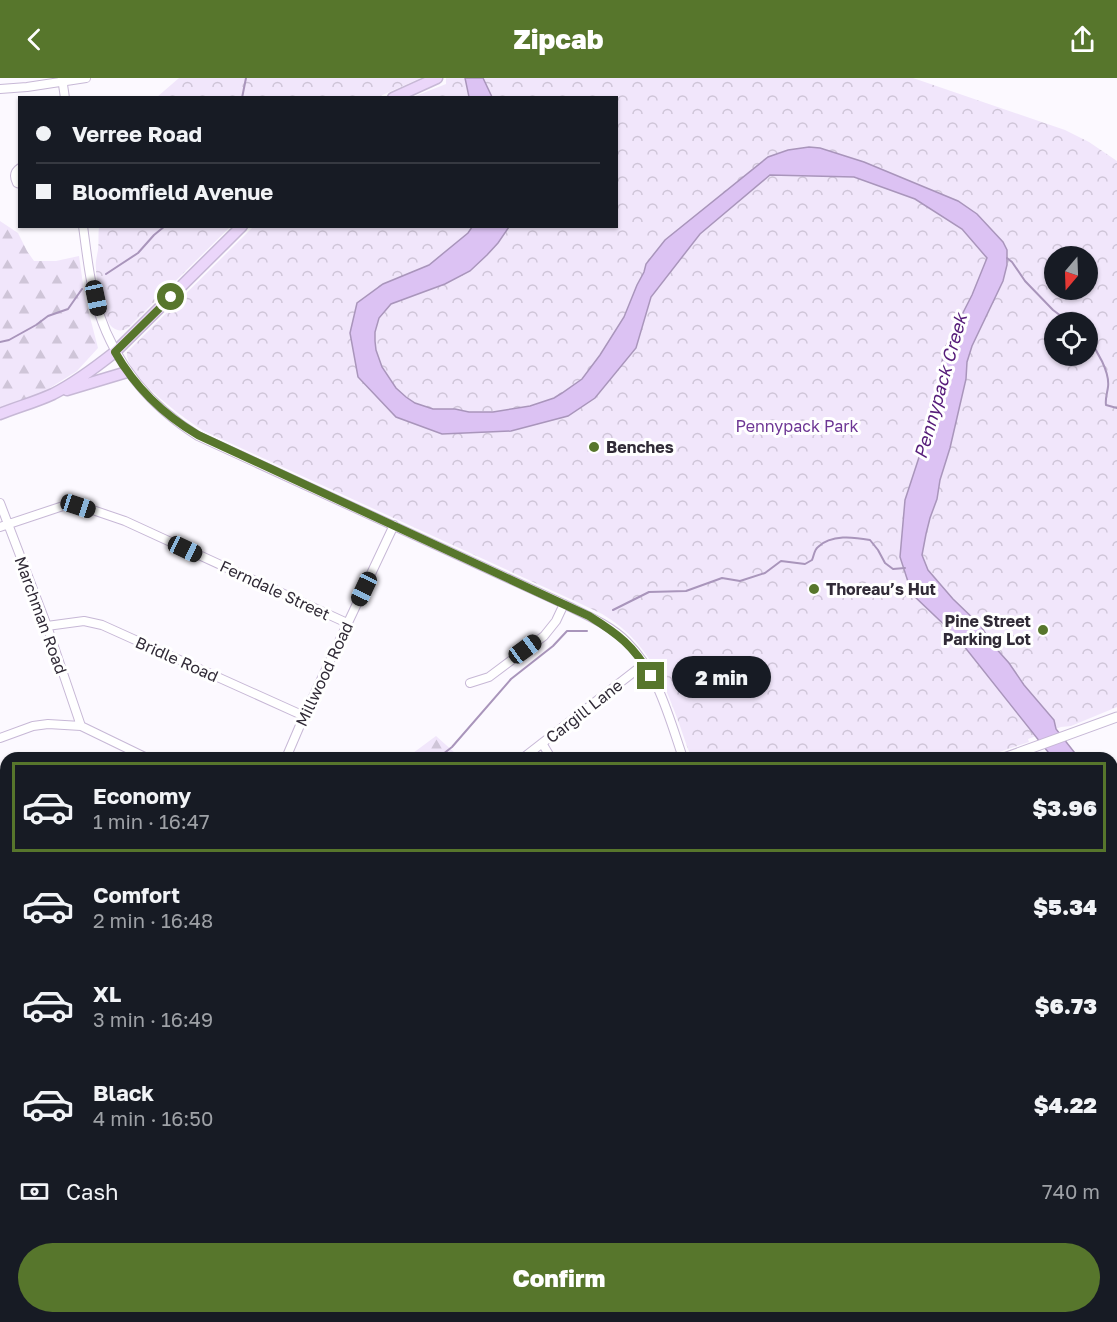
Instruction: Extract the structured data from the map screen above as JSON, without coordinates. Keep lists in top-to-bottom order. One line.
{"streets":{"street":["Ferndale Street","Marchman Road","Bridle Road","Millwood Road","Cargill Lane"]},"crossings":[["Ferndale Street","Marchman Road"],["Ferndale Street","Millwood Road"],["Marchman Road","Bridle Road"],["Bridle Road","Millwood Road"]],"water":["Pennypack Creek"],"parks":["Pennypack Park"],"places":["Benches","Thoreau’s Hut","Pine Street Parking Lot"],"north":"bottom","page":{"header":"Zipcab","banner":["Verree Road","Bloomfield Avenue"],"bubble":"2 min","list":[{"name":"Economy","note":"1 min · 16:47","value":"$3.96"},{"name":"Comfort","note":"2 min · 16:48","value":"$5.34"},{"name":"XL","note":"3 min · 16:49","value":"$6.73"},{"name":"Black","note":"4 min · 16:50","value":"$4.22"}],"pay":["Cash","740 m"],"buttons":"Confirm"}}
